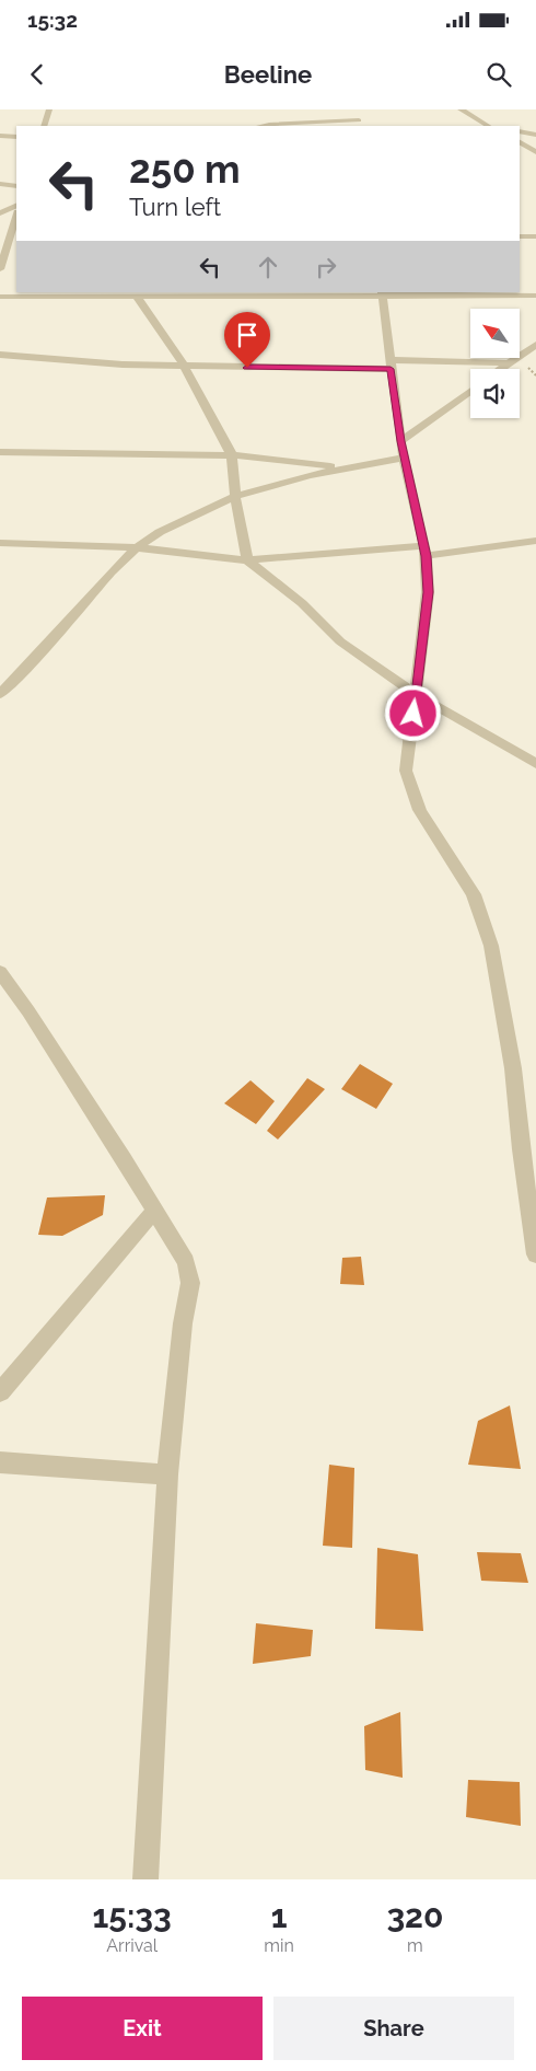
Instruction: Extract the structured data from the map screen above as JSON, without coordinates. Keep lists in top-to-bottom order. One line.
{"north":"top left","page":{"status":"15:32","header":"Beeline","turn":["250 m","Turn left"],"eta":["15:33","Arrival","1","min","320","m"],"buttons":["Exit","Share"]}}
